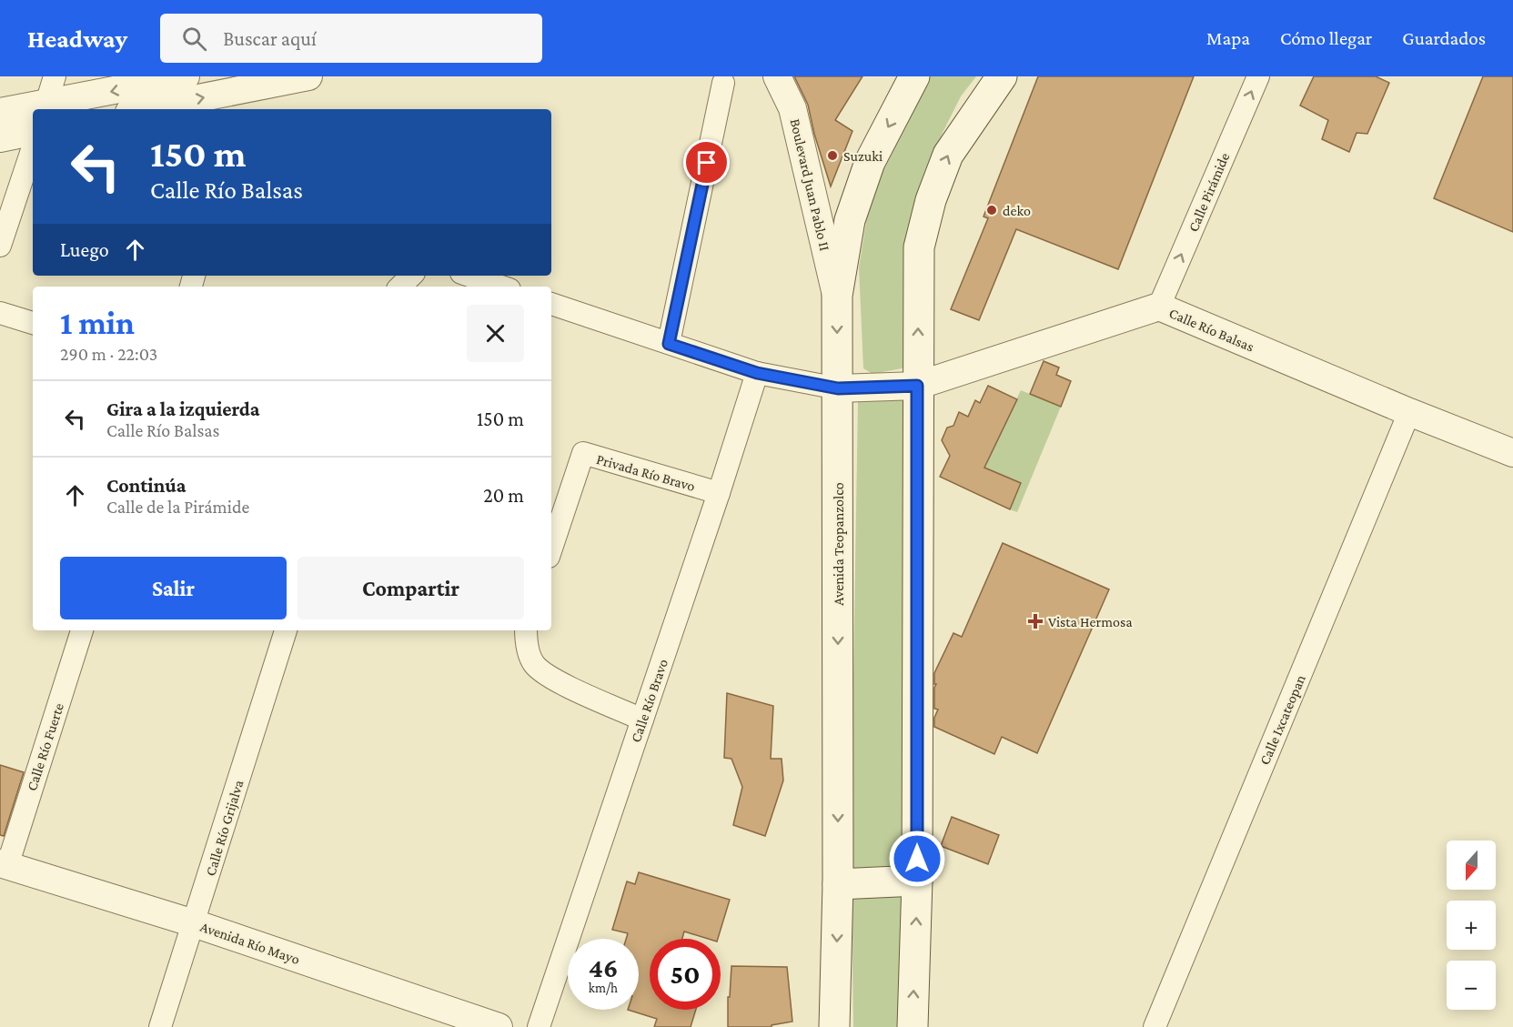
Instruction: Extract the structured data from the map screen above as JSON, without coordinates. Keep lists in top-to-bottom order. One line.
{"streets":{"main road":["Avenida Teopanzolco"],"street":["Boulevard Juan Pablo II","Calle Pirámide","Calle Río Balsas","Privada Río Bravo","Calle Río Bravo","Calle Ixcateopan","Calle Río Fuerte","Calle Río Grijalva","Avenida Río Mayo"]},"crossings":[["Boulevard Juan Pablo II","Avenida Teopanzolco"],["Calle Pirámide","Calle Río Balsas"],["Calle Río Balsas","Avenida Teopanzolco"],["Calle Río Balsas","Calle Ixcateopan"],["Privada Río Bravo","Calle Río Bravo"],["Calle Río Fuerte","Avenida Río Mayo"],["Calle Río Grijalva","Avenida Río Mayo"]],"one_way":["Calle Pirámide"],"places":{"other":["Suzuki","deko"],"health":["Vista Hermosa"]},"north":"bottom","page":{"header":"Headway","search":"Buscar aquí","nav":["Mapa","Cómo llegar","Guardados"],"turn":["150 m","Calle Río Balsas"],"then":"Luego","heading":["1 min","290 m · 22:03"],"list":[{"name":"Gira a la izquierda","note":"Calle Río Balsas","value":"150 m"},{"name":"Continúa","note":"Calle de la Pirámide","value":"20 m"}],"buttons":["Salir","Compartir"],"map_buttons":["+","−"],"speed":"46 km/h","limit":"50"}}
